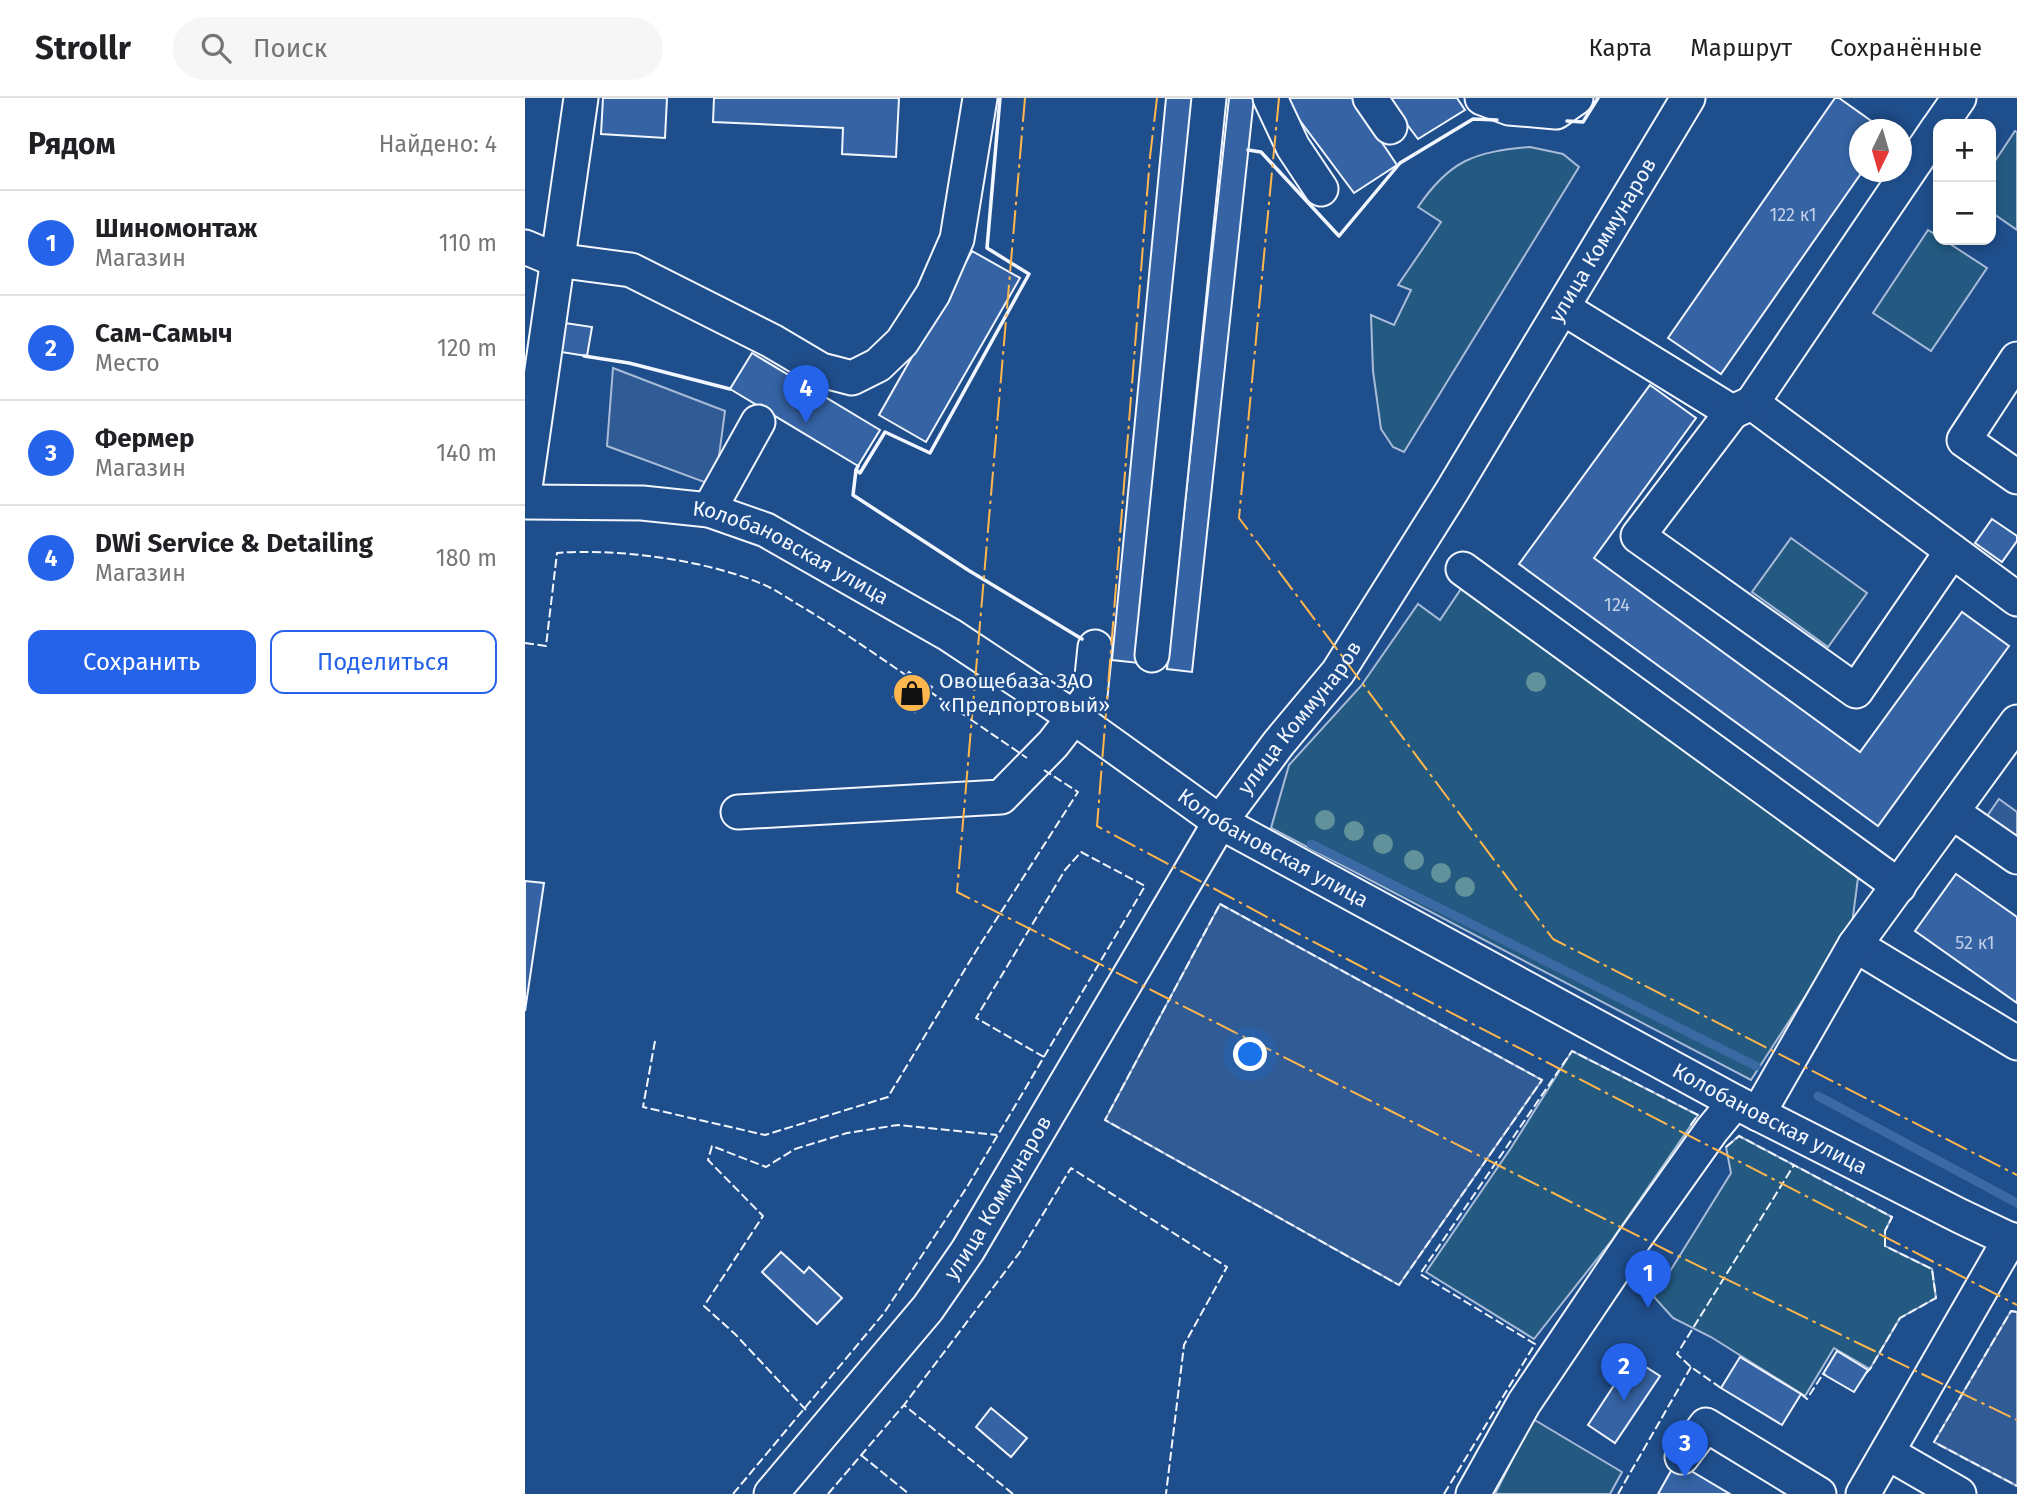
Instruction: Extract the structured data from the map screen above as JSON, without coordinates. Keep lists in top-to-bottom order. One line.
{"streets":{"street":["улица Коммунаров","Колобановская улица"]},"crossings":[["улица Коммунаров","Колобановская улица"]],"places":{"shop":["Овощебаза ЗАО «Предпортовый»"]},"house_numbers":["122 к1","124","52 к1"],"north":"bottom","page":{"header":"Strollr","search":"Поиск","nav":["Карта","Маршрут","Сохранённые"],"heading":["Рядом","Найдено: 4"],"map_buttons":["+","−"],"list":[{"mark":"1","name":"Шиномонтаж","note":"Магазин","value":"110 m"},{"mark":"2","name":"Сам-Самыч","note":"Место","value":"120 m"},{"mark":"3","name":"Фермер","note":"Магазин","value":"140 m"},{"mark":"4","name":"DWi Service & Detailing","note":"Магазин","value":"180 m"}],"pins":["4","1","2","3"],"buttons":["Сохранить","Поделиться"]}}
